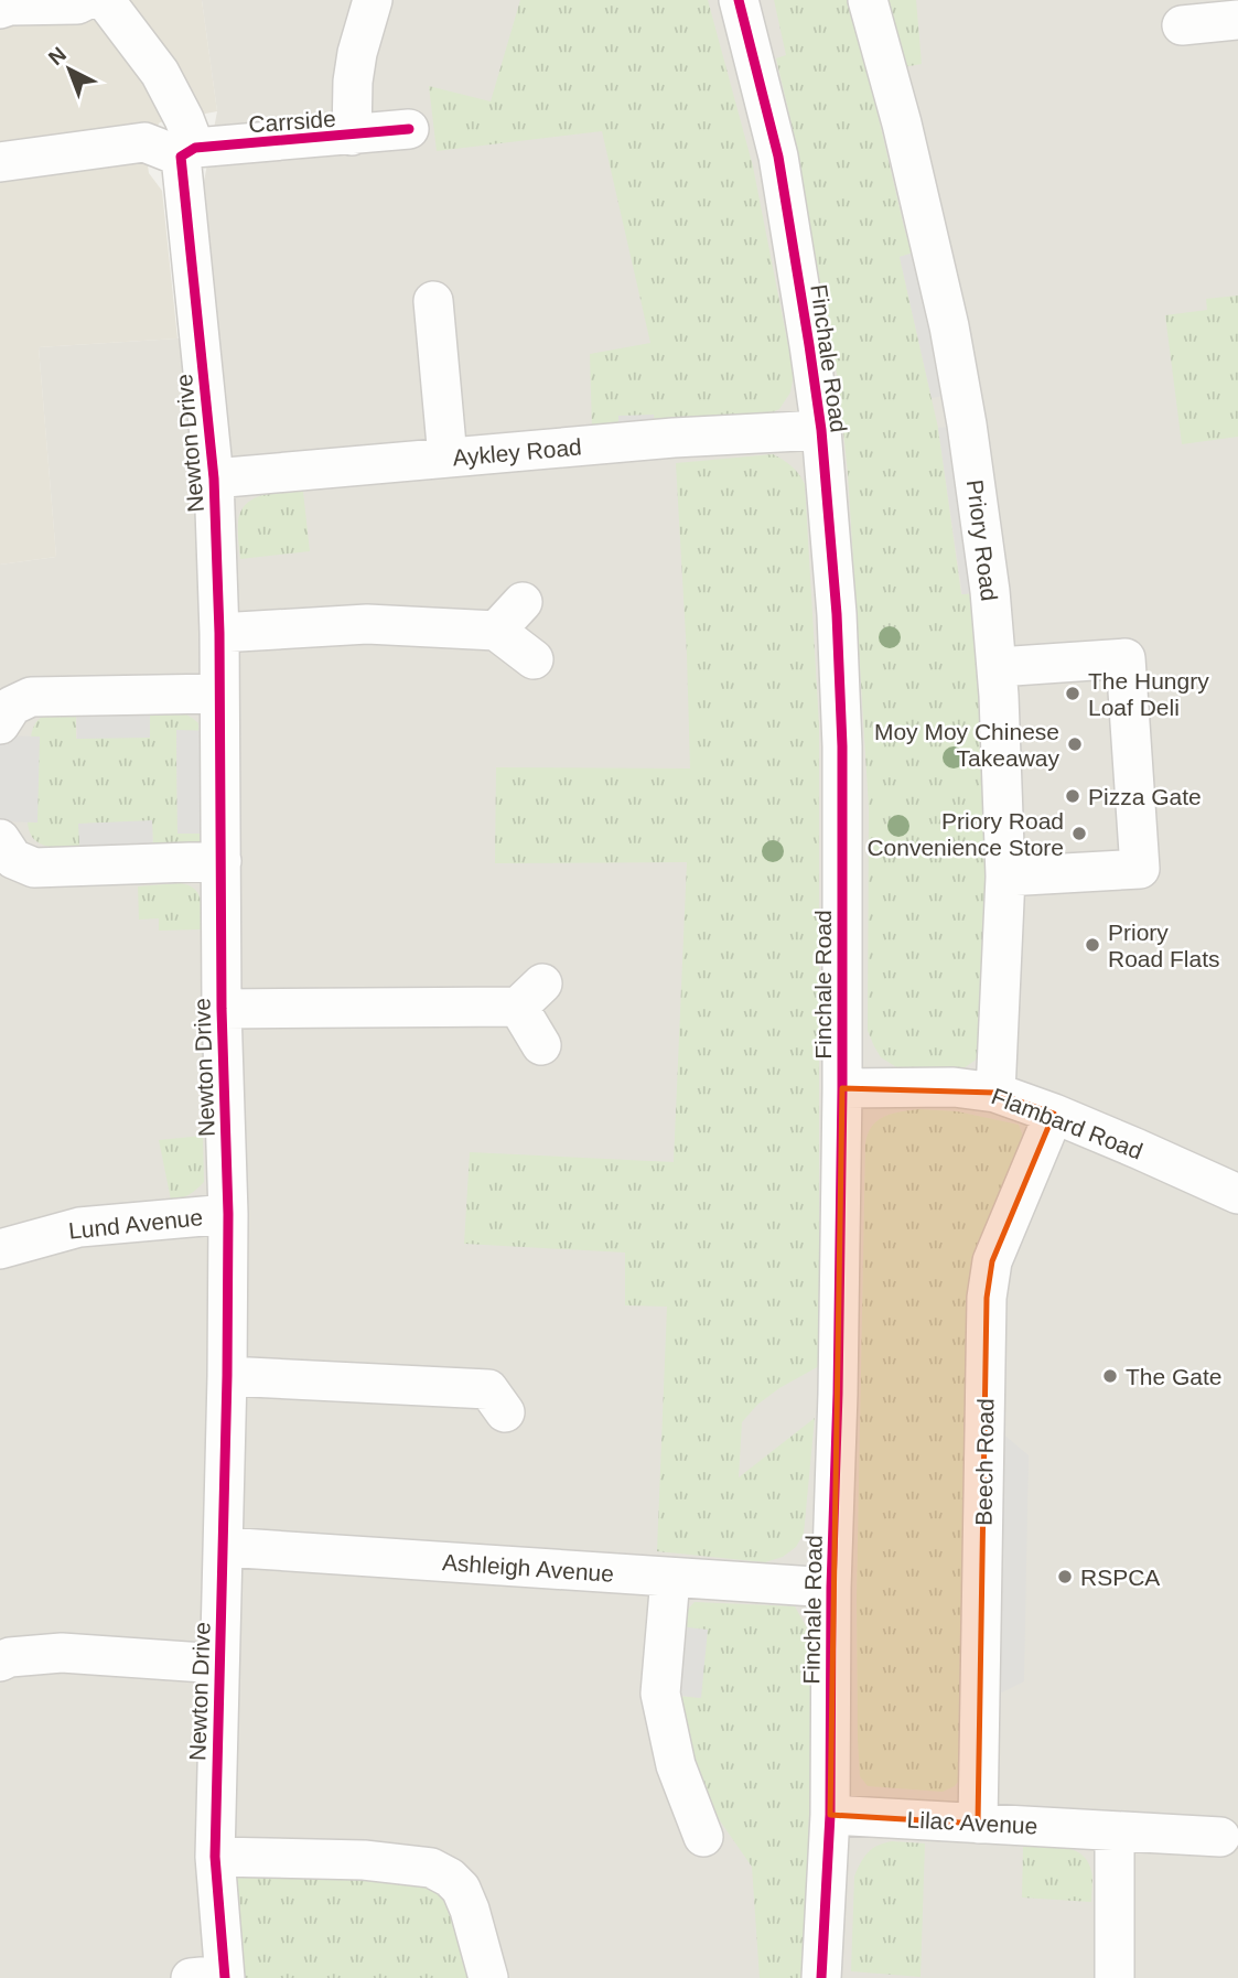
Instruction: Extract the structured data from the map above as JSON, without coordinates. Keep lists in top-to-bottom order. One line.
{"streets":{"street":["Carrside","Finchale Road","Newton Drive","Aykley Road","Priory Road","Flambard Road","Lund Avenue","Beech Road","Ashleigh Avenue","Lilac Avenue"]},"crossings":[["Carrside","Newton Drive"],["Finchale Road","Aykley Road"],["Finchale Road","Flambard Road"],["Finchale Road","Ashleigh Avenue"],["Finchale Road","Lilac Avenue"],["Newton Drive","Aykley Road"],["Newton Drive","Lund Avenue"],["Newton Drive","Ashleigh Avenue"],["Priory Road","Flambard Road"],["Flambard Road","Beech Road"],["Beech Road","Lilac Avenue"]],"places":["The Hungry Loaf Deli","Moy Moy Chinese Takeaway","Pizza Gate","Priory Road Convenience Store","Priory Road Flats","The Gate","RSPCA"],"north":"top left"}
